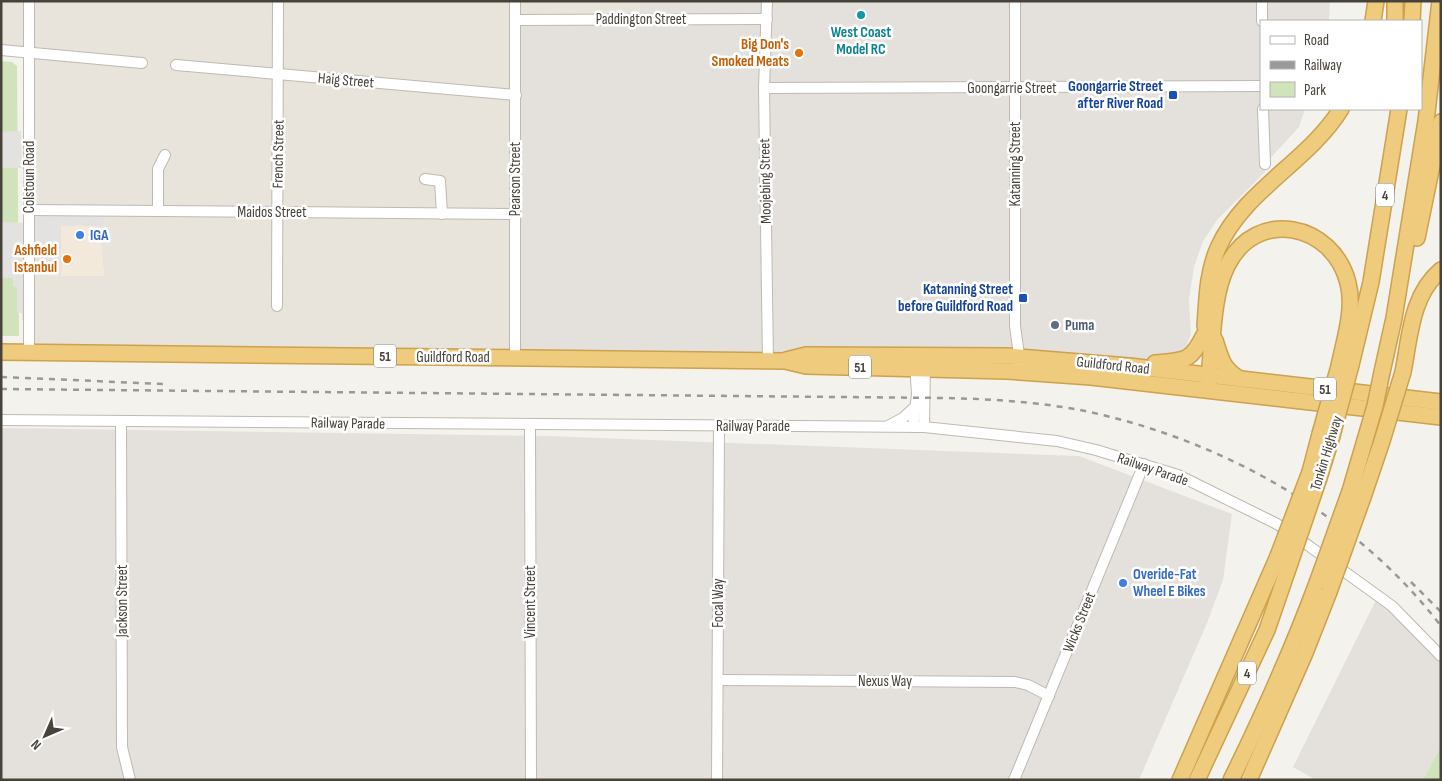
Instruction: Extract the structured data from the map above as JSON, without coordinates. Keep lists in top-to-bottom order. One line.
{"streets":{"highway":["4","51","Guildford Road","Tonkin Highway"],"street":["Paddington Street","Haig Street","Goongarrie Street","French Street","Katanning Street","Colstoun Road","Pearson Street","Moojebing Street","Maidos Street","Railway Parade","Jackson Street","Vincent Street","Focal Way","Wicks Street","Nexus Way"]},"crossings":[["Paddington Street","Pearson Street"],["Paddington Street","Moojebing Street"],["Haig Street","French Street"],["Haig Street","Pearson Street"],["Goongarrie Street","Katanning Street"],["Goongarrie Street","Moojebing Street"],["French Street","Maidos Street"],["Katanning Street","Guildford Road"],["Colstoun Road","Maidos Street"],["Colstoun Road","Guildford Road"],["Pearson Street","Maidos Street"],["Pearson Street","Guildford Road"],["Moojebing Street","Guildford Road"],["Railway Parade","Jackson Street"],["Railway Parade","Vincent Street"],["Railway Parade","Focal Way"],["Railway Parade","Wicks Street"],["Focal Way","Nexus Way"],["Wicks Street","Nexus Way"]],"places":{"other":["West Coast Model RC","Big Don's Smoked Meats","IGA","Ashfield Istanbul","Puma","Overide-Fat Wheel E Bikes"],"transit":["Goongarrie Street after River Road","Katanning Street before Guildford Road"]},"legend":["Road","Railway","Park"],"north":"bottom left"}
